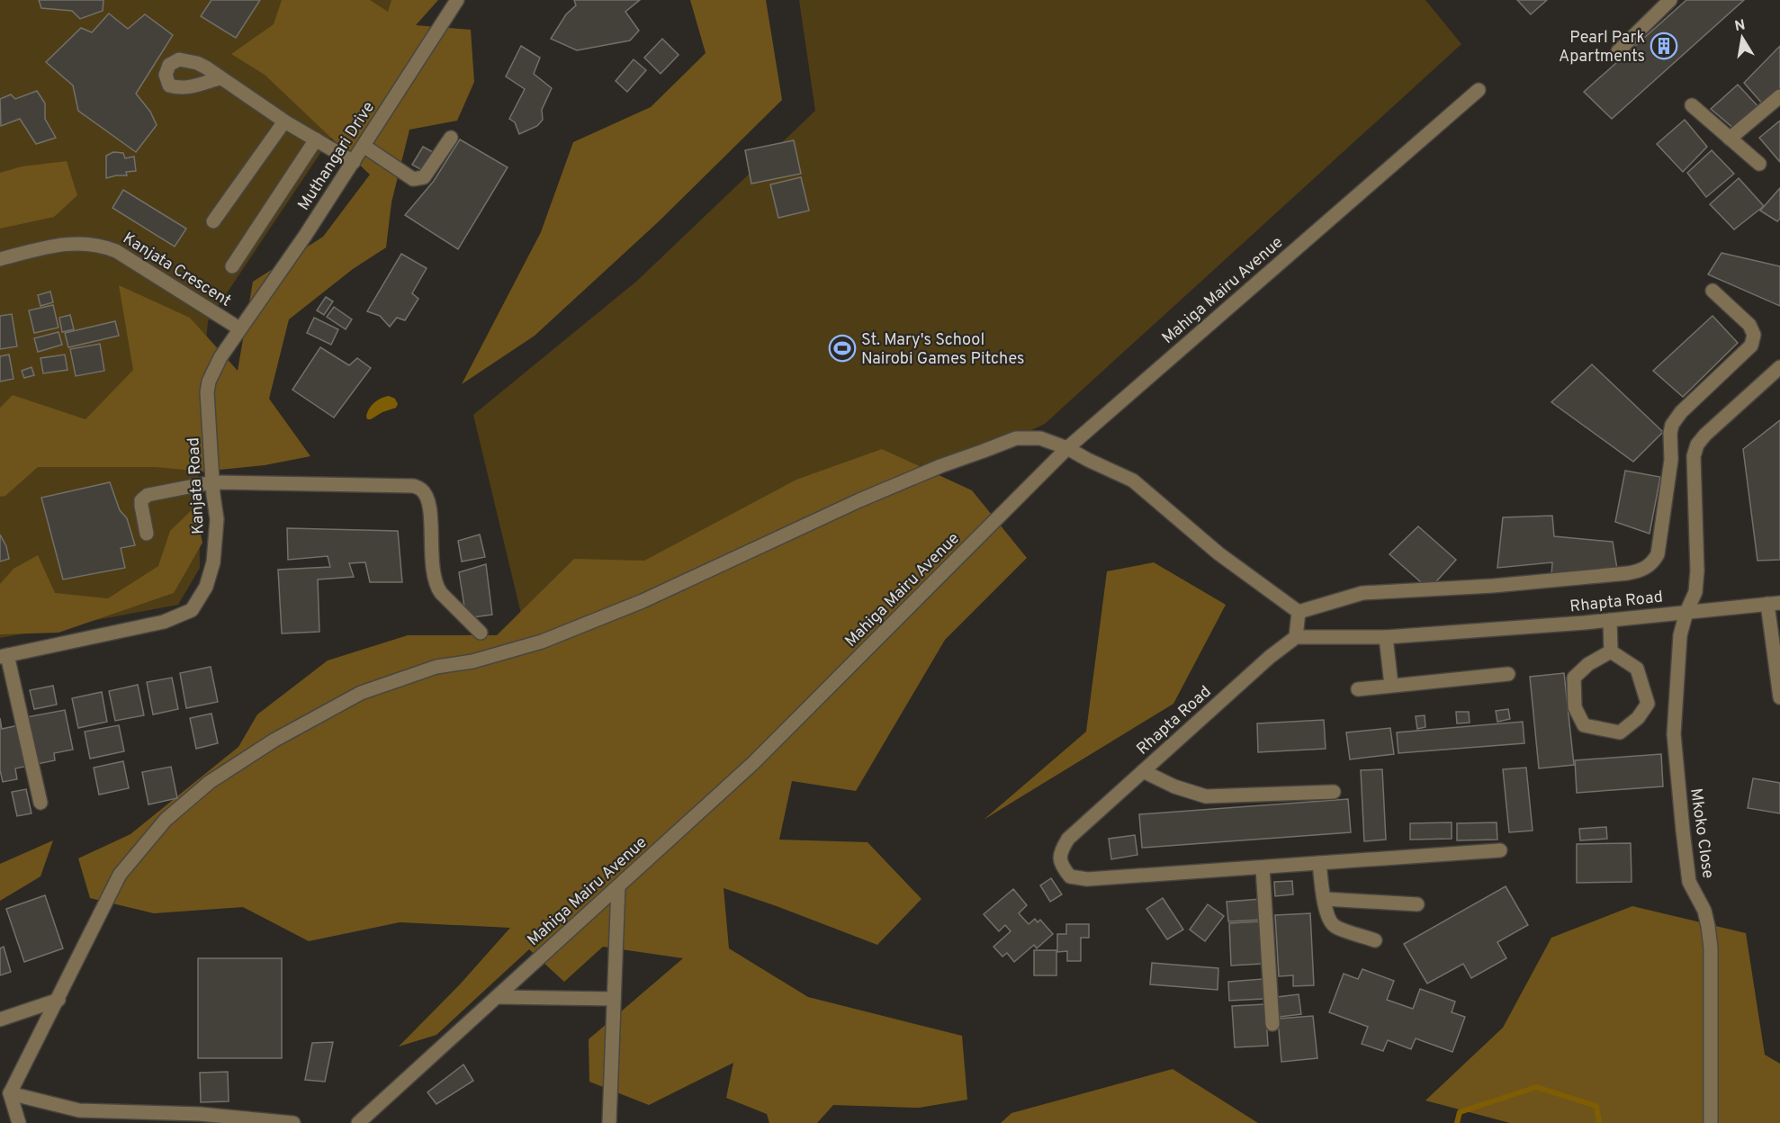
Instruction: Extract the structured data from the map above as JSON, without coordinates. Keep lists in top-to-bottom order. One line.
{"streets":{"street":["Muthangari Drive","Kanjata Crescent","Mahiga Mairu Avenue","Kanjata Road","Rhapta Road","Mkoko Close"]},"crossings":[["Muthangari Drive","Kanjata Crescent"],["Muthangari Drive","Kanjata Road"],["Kanjata Crescent","Kanjata Road"],["Rhapta Road","Mkoko Close"]],"places":{"building":["Pearl Park Apartments"],"sports":["St. Mary's School Nairobi Games Pitches"]},"north":"top"}
